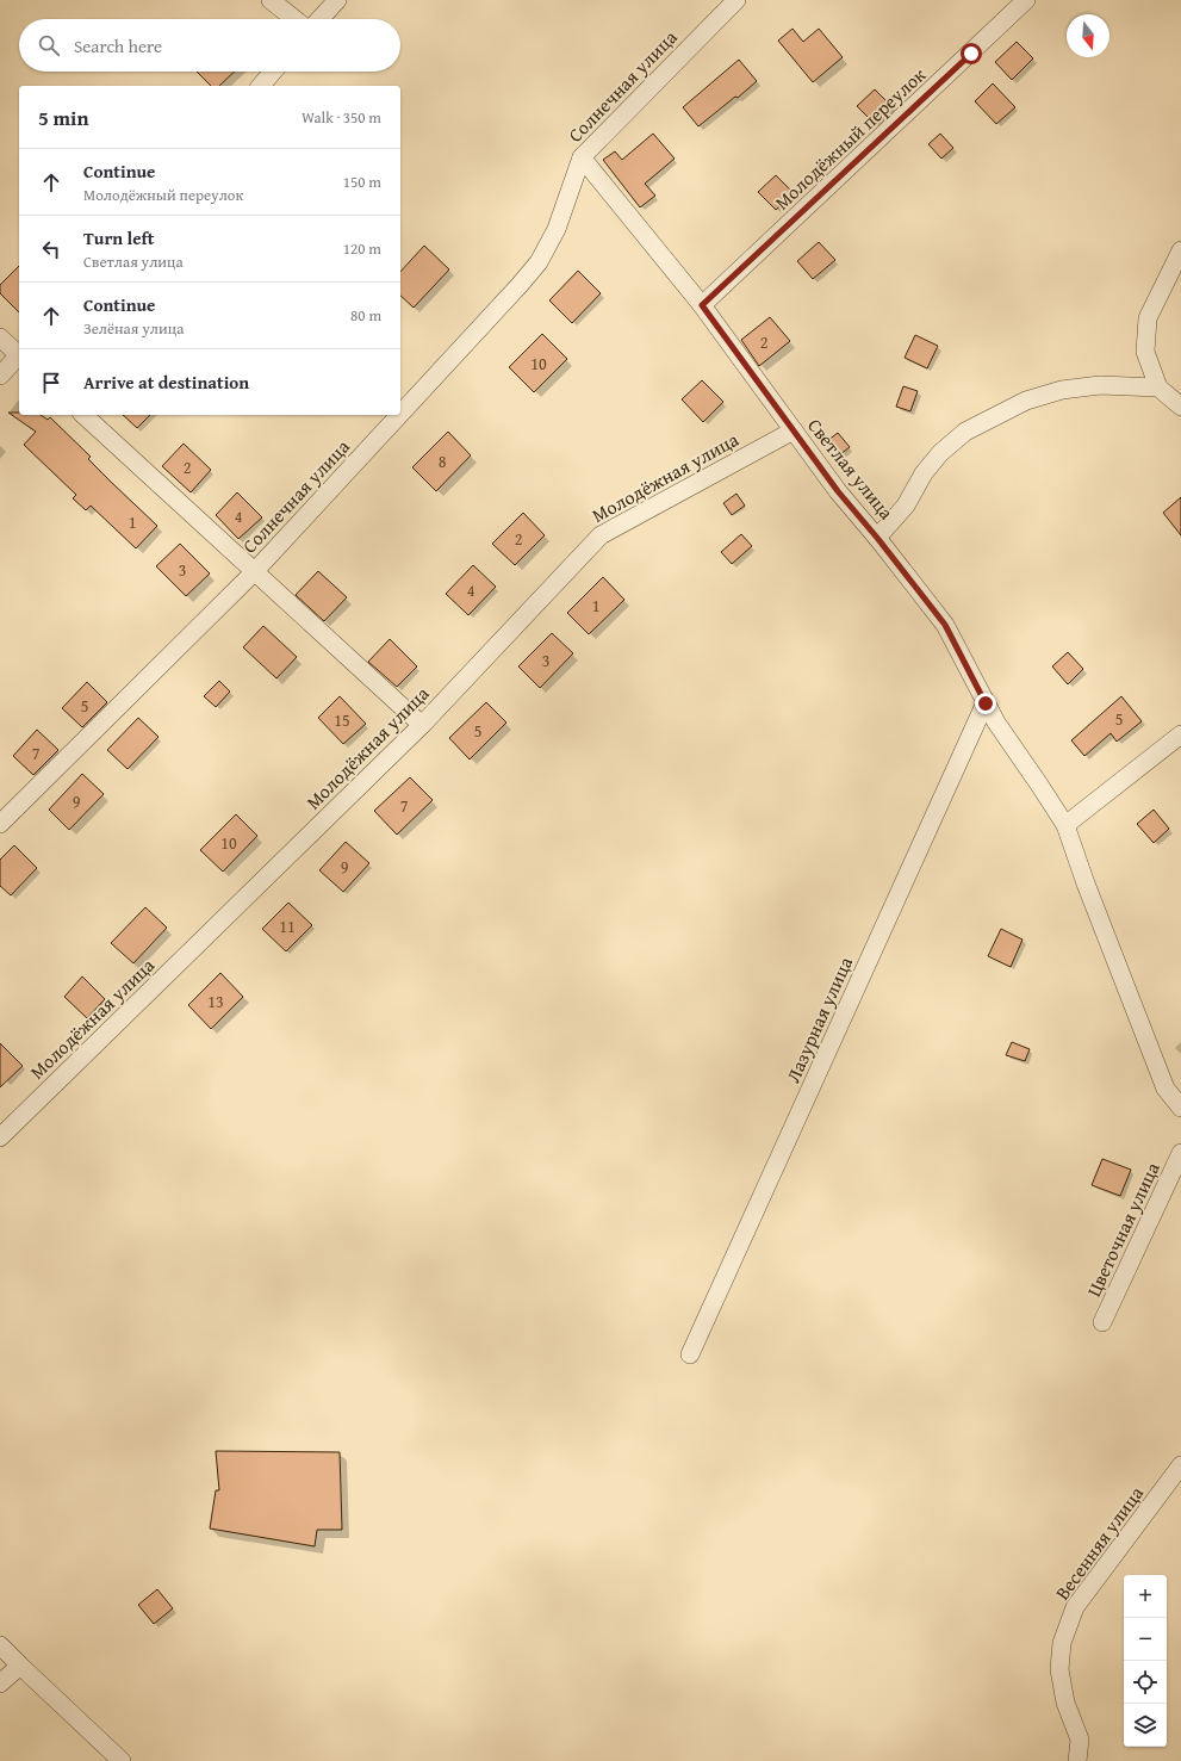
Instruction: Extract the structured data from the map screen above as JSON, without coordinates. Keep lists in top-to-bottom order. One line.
{"streets":{"street":["Солнечная улица","Молодёжный переулок","Светлая улица","Молодёжная улица","Лазурная улица","Цветочная улица","Весенняя улица"]},"crossings":[["Солнечная улица","Светлая улица"],["Молодёжный переулок","Светлая улица"],["Светлая улица","Молодёжная улица"]],"house_numbers":["2","10","8","2","4","1","2","3","4","1","3","5","5","15","5","7","9","7","10","9","11","13"],"north":"bottom","page":{"search":"Search here","heading":["5 min","Walk · 350 m"],"list":[["Continue","Молодёжный переулок","150 m"],["Turn left","Светлая улица","120 m"],["Continue","Зелёная улица","80 m"],"Arrive at destination"],"map_buttons":["+","−"]}}
